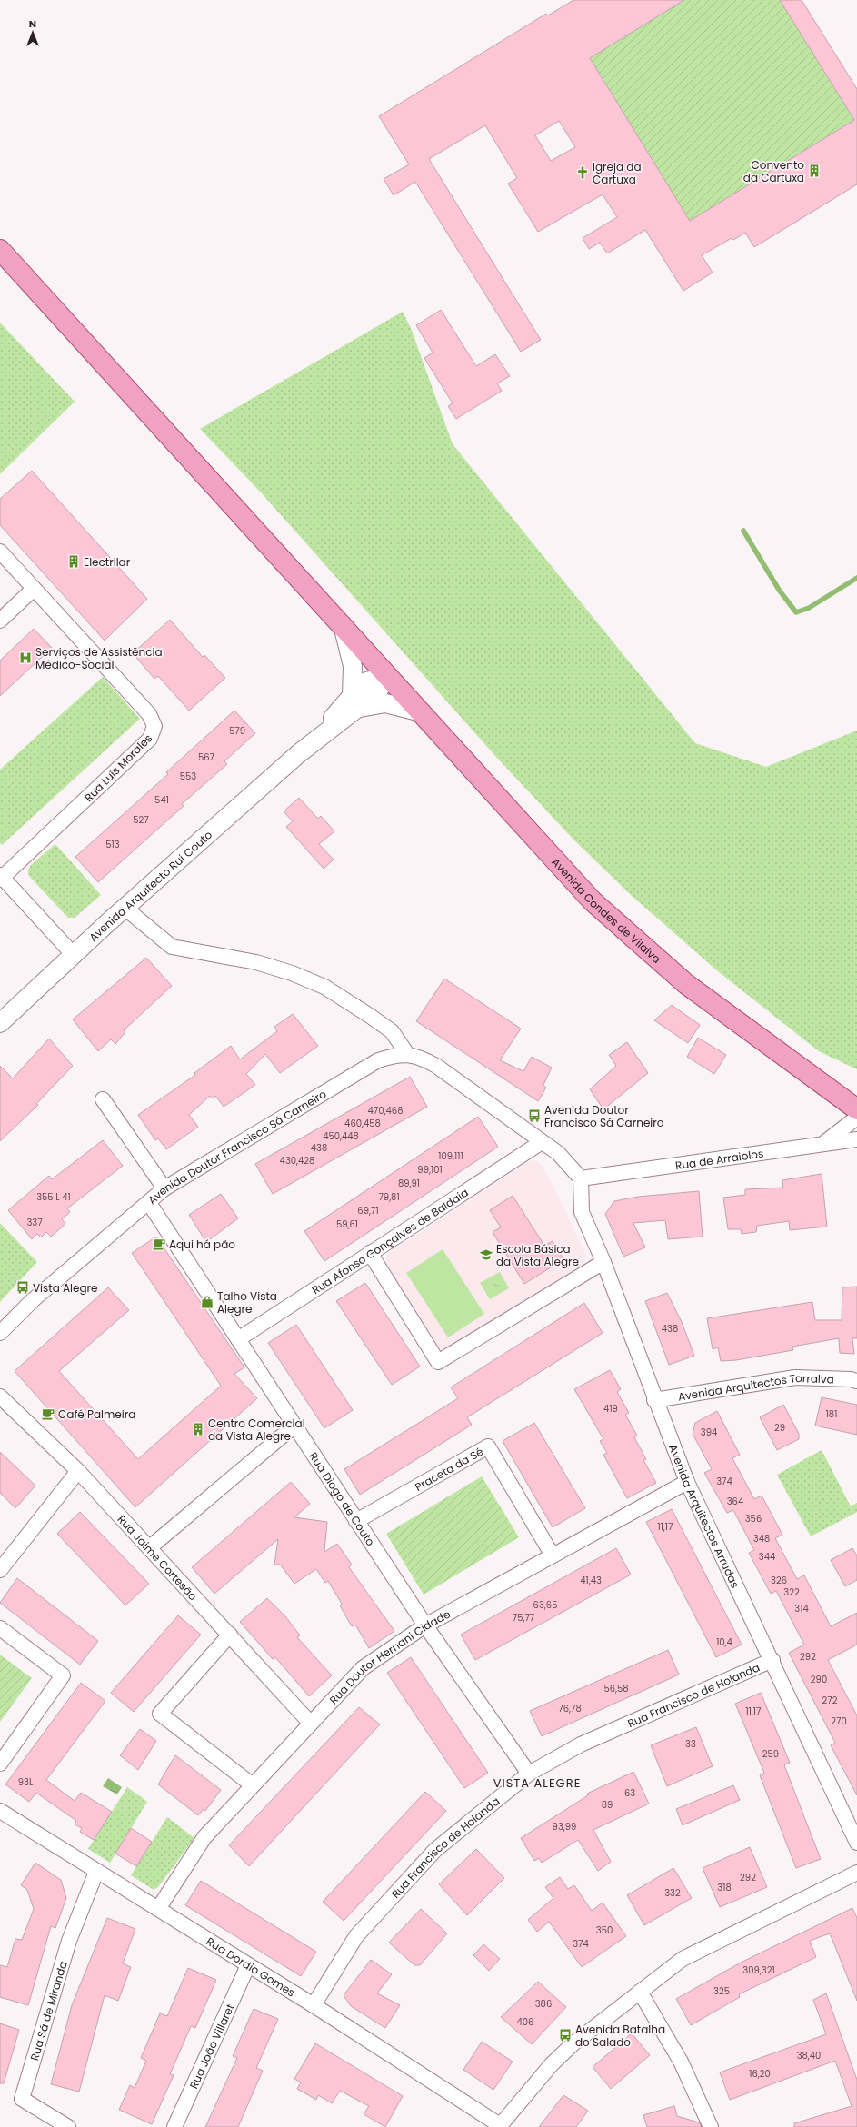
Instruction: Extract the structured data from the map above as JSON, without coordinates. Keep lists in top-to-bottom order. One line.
{"streets":{"main road":["Avenida Condes de Vilalva"],"street":["Rua Luís Morales","Avenida Arquitecto Rui Couto","Avenida Doutor Francisco Sá Carneiro","Rua de Arraiolos","Rua Afonso Gonçalves de Baldaia","Avenida Arquitectos Torralva","Praceta da Sé","Rua Diogo de Couto","Avenida Arquitectos Arrudas","Rua Jaime Cortesão","Rua Doutor Hernani Cidade","Rua Francisco de Holanda","Rua Dordio Gomes","Rua Sá de Miranda","Rua João Villaret"]},"crossings":[["Avenida Arquitecto Rui Couto","Avenida Condes de Vilalva"],["Avenida Doutor Francisco Sá Carneiro","Rua de Arraiolos"],["Avenida Doutor Francisco Sá Carneiro","Rua Afonso Gonçalves de Baldaia"],["Avenida Doutor Francisco Sá Carneiro","Rua Diogo de Couto"],["Avenida Doutor Francisco Sá Carneiro","Avenida Arquitectos Arrudas"],["Rua de Arraiolos","Avenida Arquitectos Arrudas"],["Rua Afonso Gonçalves de Baldaia","Rua Diogo de Couto"],["Avenida Arquitectos Torralva","Avenida Arquitectos Arrudas"],["Praceta da Sé","Rua Diogo de Couto"],["Praceta da Sé","Rua Doutor Hernani Cidade"],["Rua Diogo de Couto","Rua Doutor Hernani Cidade"],["Rua Diogo de Couto","Rua Francisco de Holanda"],["Avenida Arquitectos Arrudas","Rua Doutor Hernani Cidade"],["Avenida Arquitectos Arrudas","Rua Francisco de Holanda"],["Rua Jaime Cortesão","Rua Doutor Hernani Cidade"],["Rua Doutor Hernani Cidade","Rua Dordio Gomes"],["Rua Francisco de Holanda","Rua Dordio Gomes"],["Rua Dordio Gomes","Rua Sá de Miranda"],["Rua Dordio Gomes","Rua João Villaret"]],"districts":["VISTA ALEGRE"],"places":{"building":["Convento da Cartuxa","Electrilar","Centro Comercial da Vista Alegre"],"church":["Igreja da Cartuxa"],"hospital":["Serviços de Assistência Médico-Social"],"bus stop":["Avenida Doutor Francisco Sá Carneiro","Vista Alegre","Avenida Batalha do Salado"],"cafe":["Aqui há pão","Café Palmeira"],"school or university":["Escola Básica da Vista Alegre"],"shop":["Talho Vista Alegre"]},"house_numbers":["579","567","553","541","527","513","470,468","460,458","450,448","438","109,111","430,428","99,101","89,91","355 L 41","79,81","69,71","337","59,61","438","419","181","29","394","374","364","356","11,17","348","344","41,43","326","322","63,65","314","75,77","10,4","292","290","56,58","272","76,78","11,17","270","33","259","93L","63","89","93,99","292","318","332","350","374","309,321","325","386","406","38,40","16,20"],"north":"top"}
